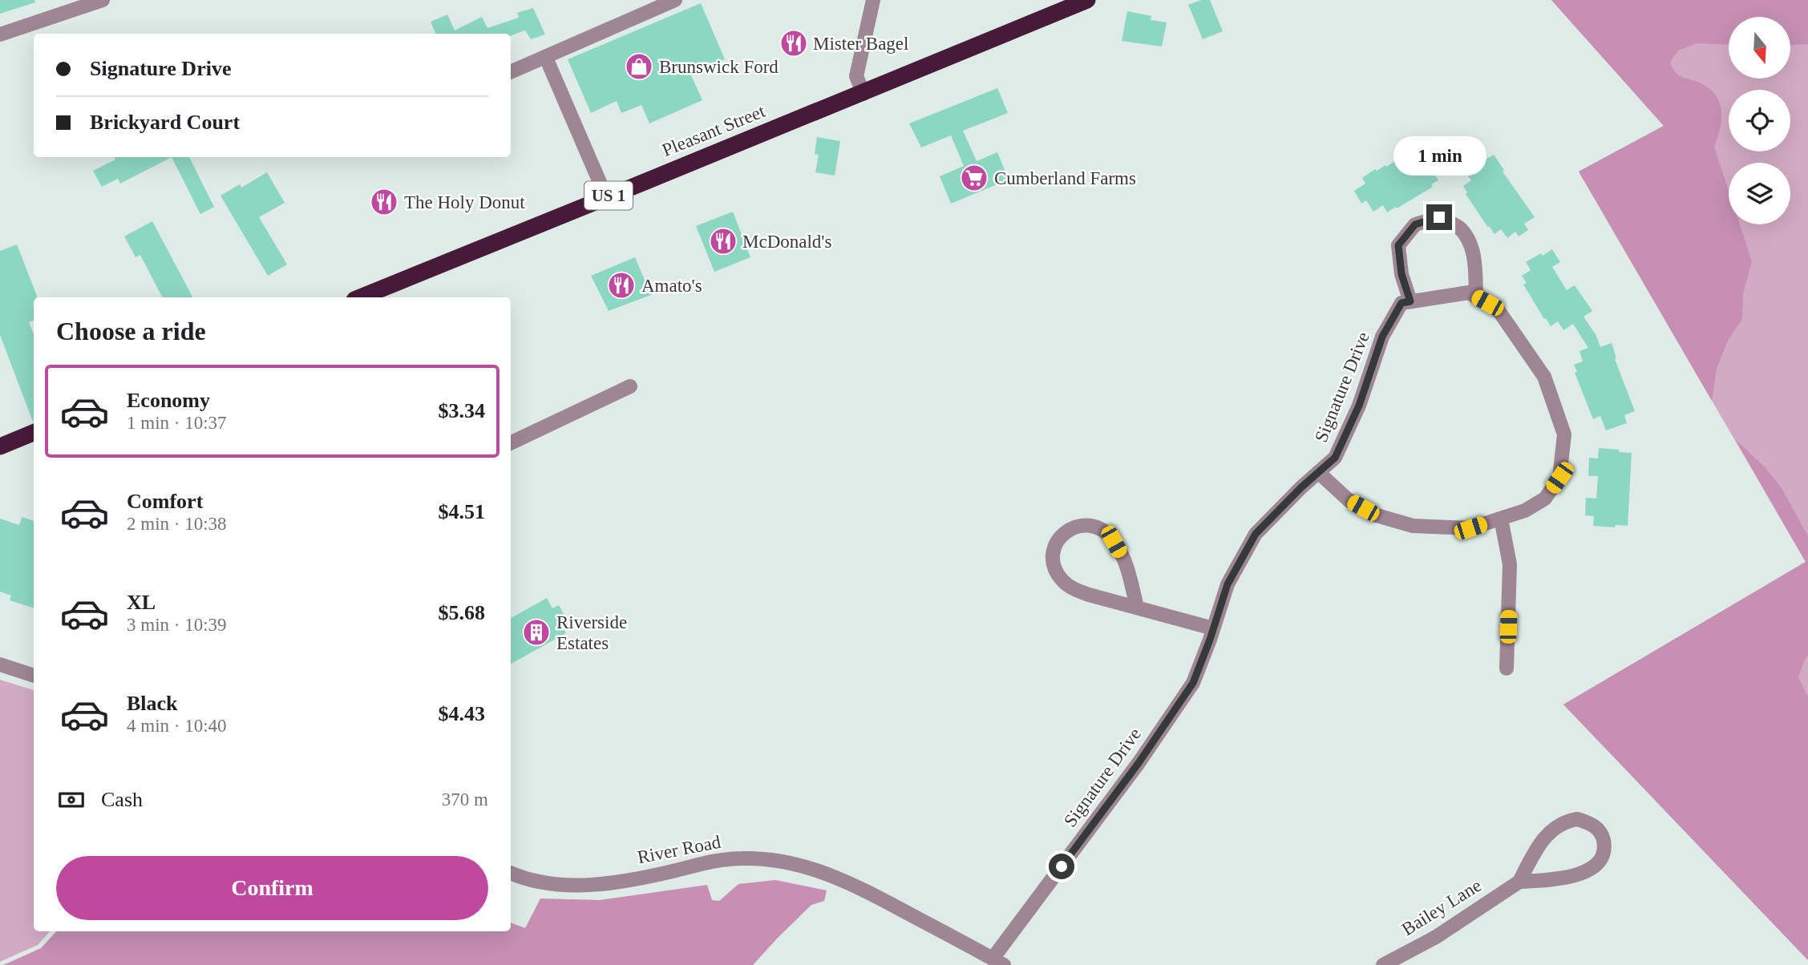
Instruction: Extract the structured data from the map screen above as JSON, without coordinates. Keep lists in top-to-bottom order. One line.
{"streets":{"highway":["Pleasant Street","US 1"],"street":["Signature Drive","River Road","Bailey Lane"]},"crossings":[["Signature Drive","River Road"]],"places":{"restaurant":["Mister Bagel","The Holy Donut","McDonald's","Amato's"],"shop":["Brunswick Ford"],"supermarket":["Cumberland Farms"],"building":["Riverside Estates"]},"north":"bottom","page":{"banner":["Signature Drive","Brickyard Court"],"bubble":"1 min","heading":"Choose a ride","list":[{"name":"Economy","note":"1 min · 10:37","value":"$3.34"},{"name":"Comfort","note":"2 min · 10:38","value":"$4.51"},{"name":"XL","note":"3 min · 10:39","value":"$5.68"},{"name":"Black","note":"4 min · 10:40","value":"$4.43"}],"pay":["Cash","370 m"],"buttons":"Confirm"}}
